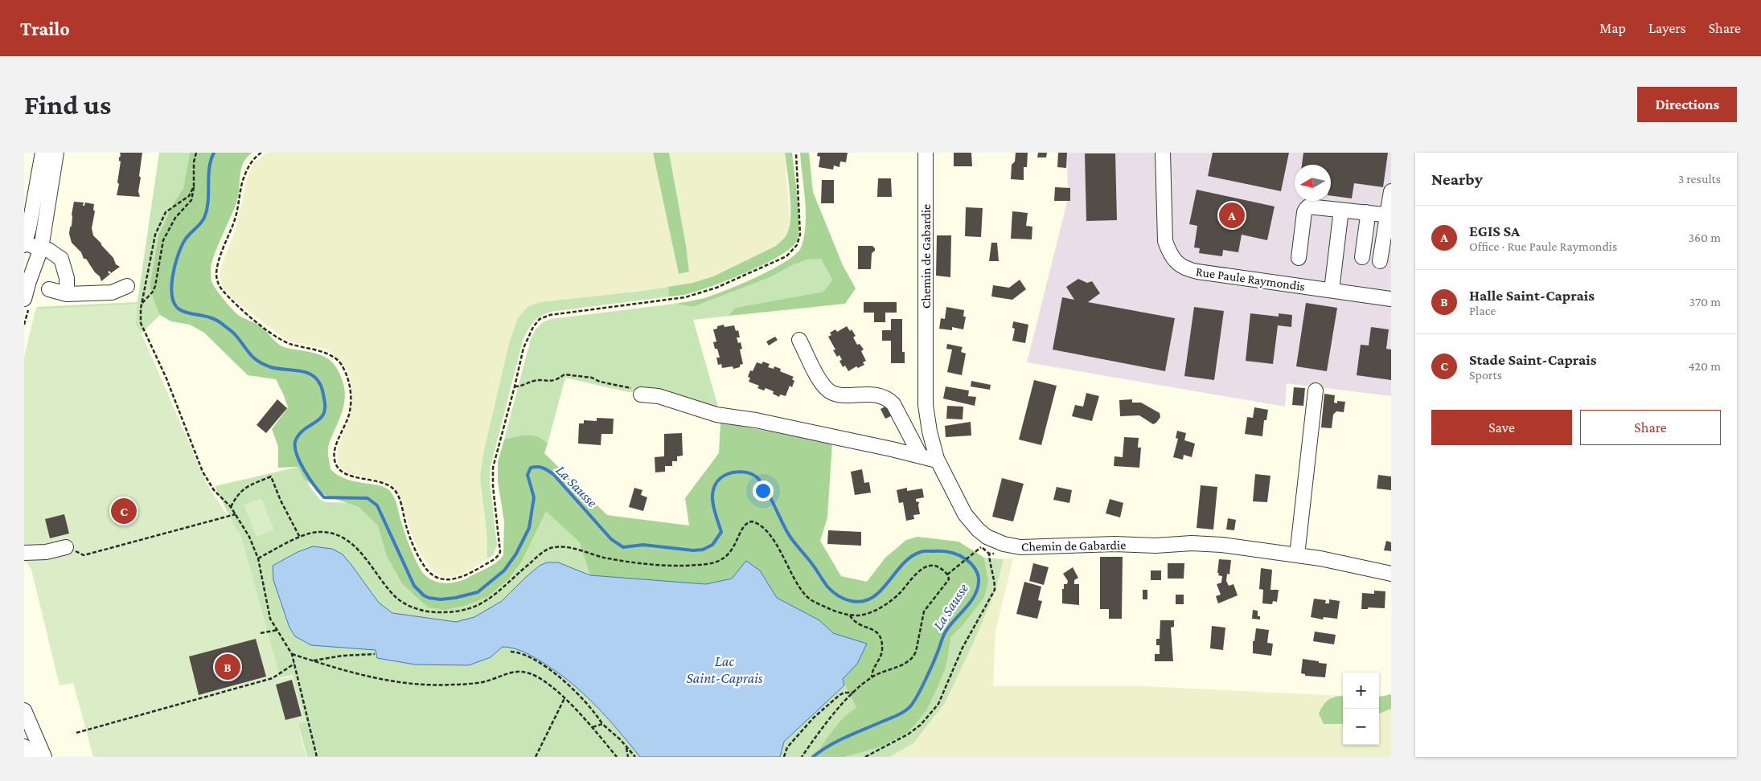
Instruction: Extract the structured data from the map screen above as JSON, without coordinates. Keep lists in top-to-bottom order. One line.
{"streets":{"street":["Chemin de Gabardie","Rue Paule Raymondis"]},"water":["La Sausse","Lac Saint-Caprais"],"north":"left","page":{"header":"Trailo","nav":["Map","Layers","Share"],"buttons":["Directions",["Save","Share"]],"title":"Find us","heading":["Nearby","3 results"],"pins":["A","C","B"],"list":[{"mark":"A","name":"EGIS SA","note":"Office · Rue Paule Raymondis","value":"360 m"},{"mark":"B","name":"Halle Saint-Caprais","note":"Place","value":"370 m"},{"mark":"C","name":"Stade Saint-Caprais","note":"Sports","value":"420 m"}],"map_buttons":["+","−"]}}
